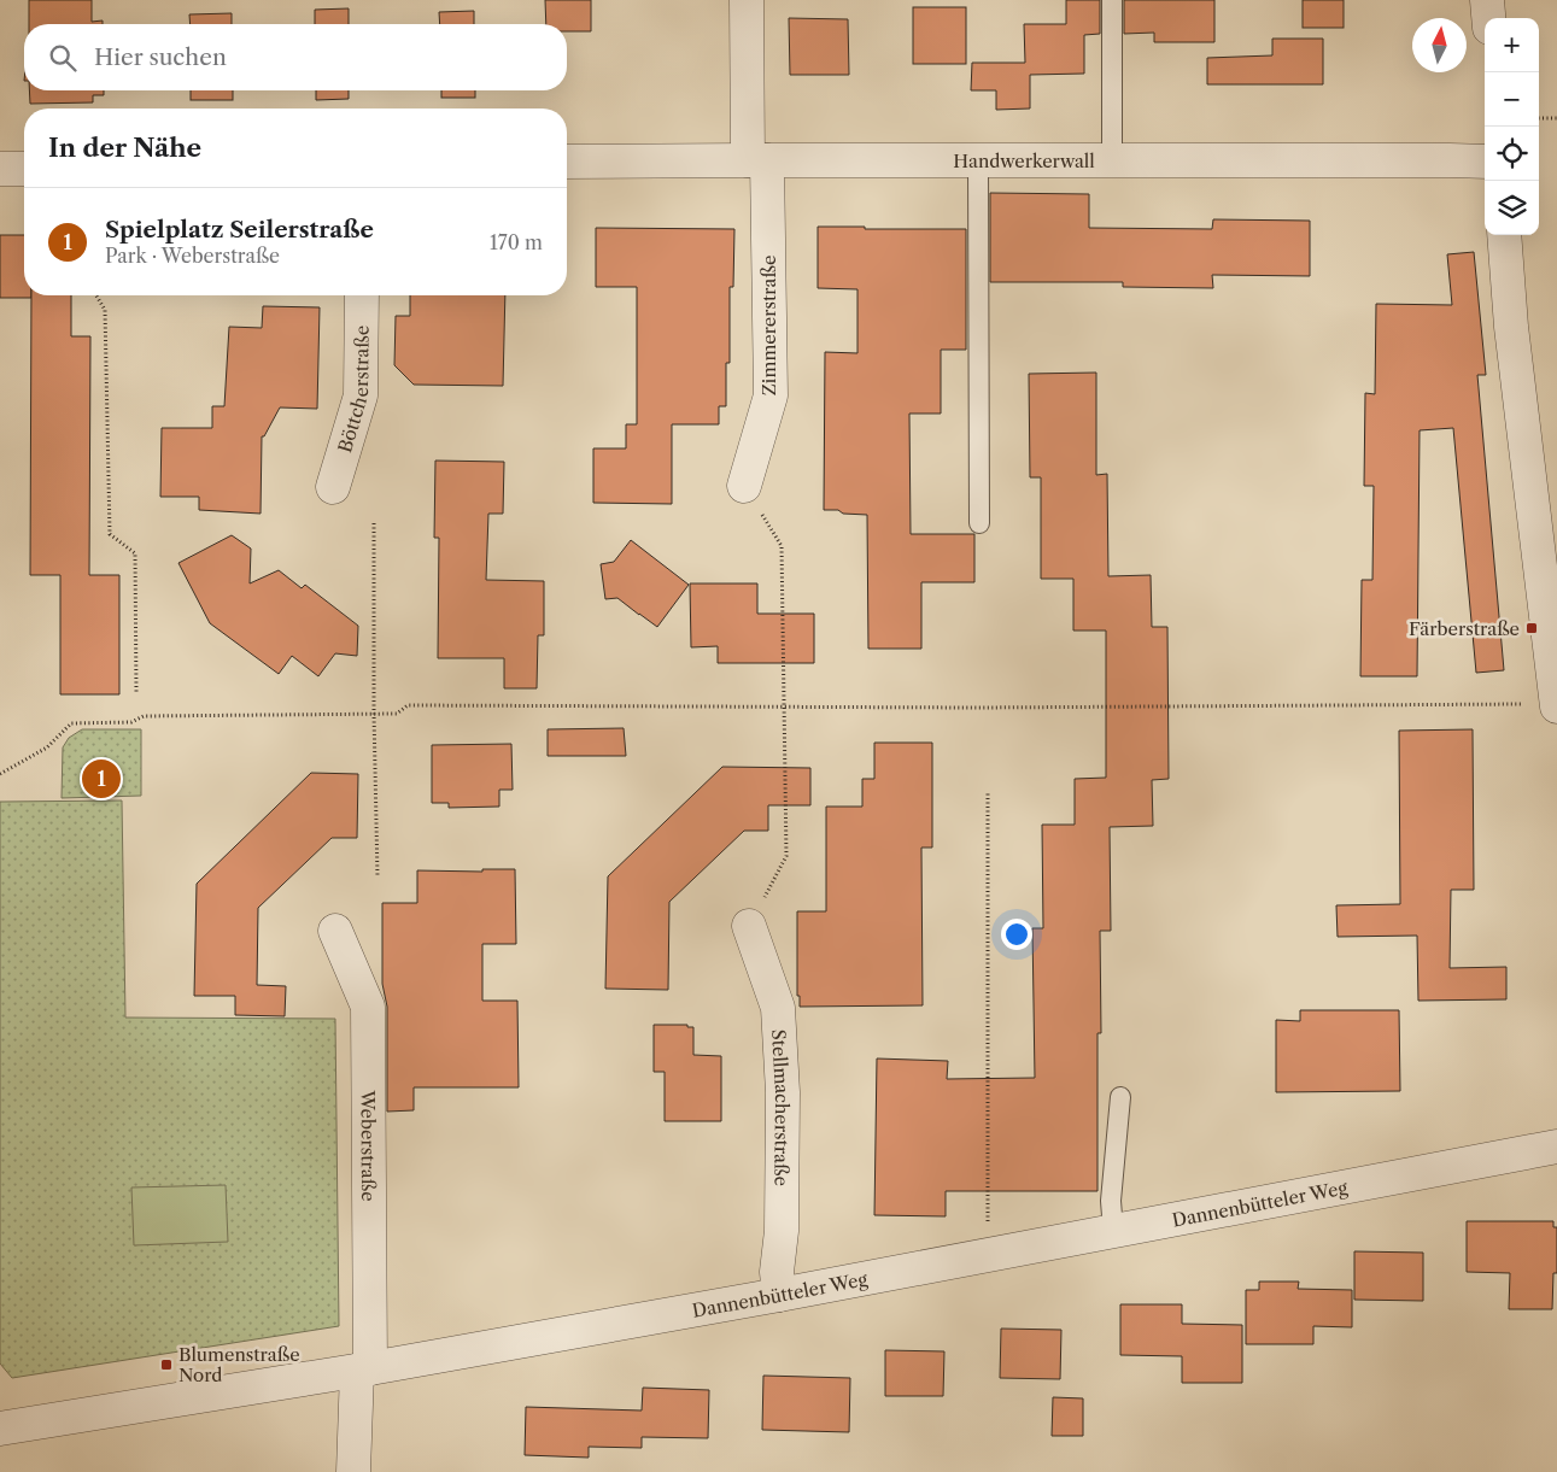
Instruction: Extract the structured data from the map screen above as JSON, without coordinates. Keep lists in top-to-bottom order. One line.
{"streets":{"street":["Handwerkerwall","Zimmererstraße","Böttcherstraße","Stellmacherstraße","Weberstraße","Dannenbütteler Weg"]},"crossings":[["Handwerkerwall","Zimmererstraße"],["Stellmacherstraße","Dannenbütteler Weg"],["Weberstraße","Dannenbütteler Weg"]],"places":{"transit":["Färberstraße","Blumenstraße Nord"]},"north":"top","page":{"map_buttons":["+","−"],"search":"Hier suchen","heading":"In der Nähe","list":[{"mark":"1","name":"Spielplatz Seilerstraße","note":"Park · Weberstraße","value":"170 m"}],"pins":"1"}}
